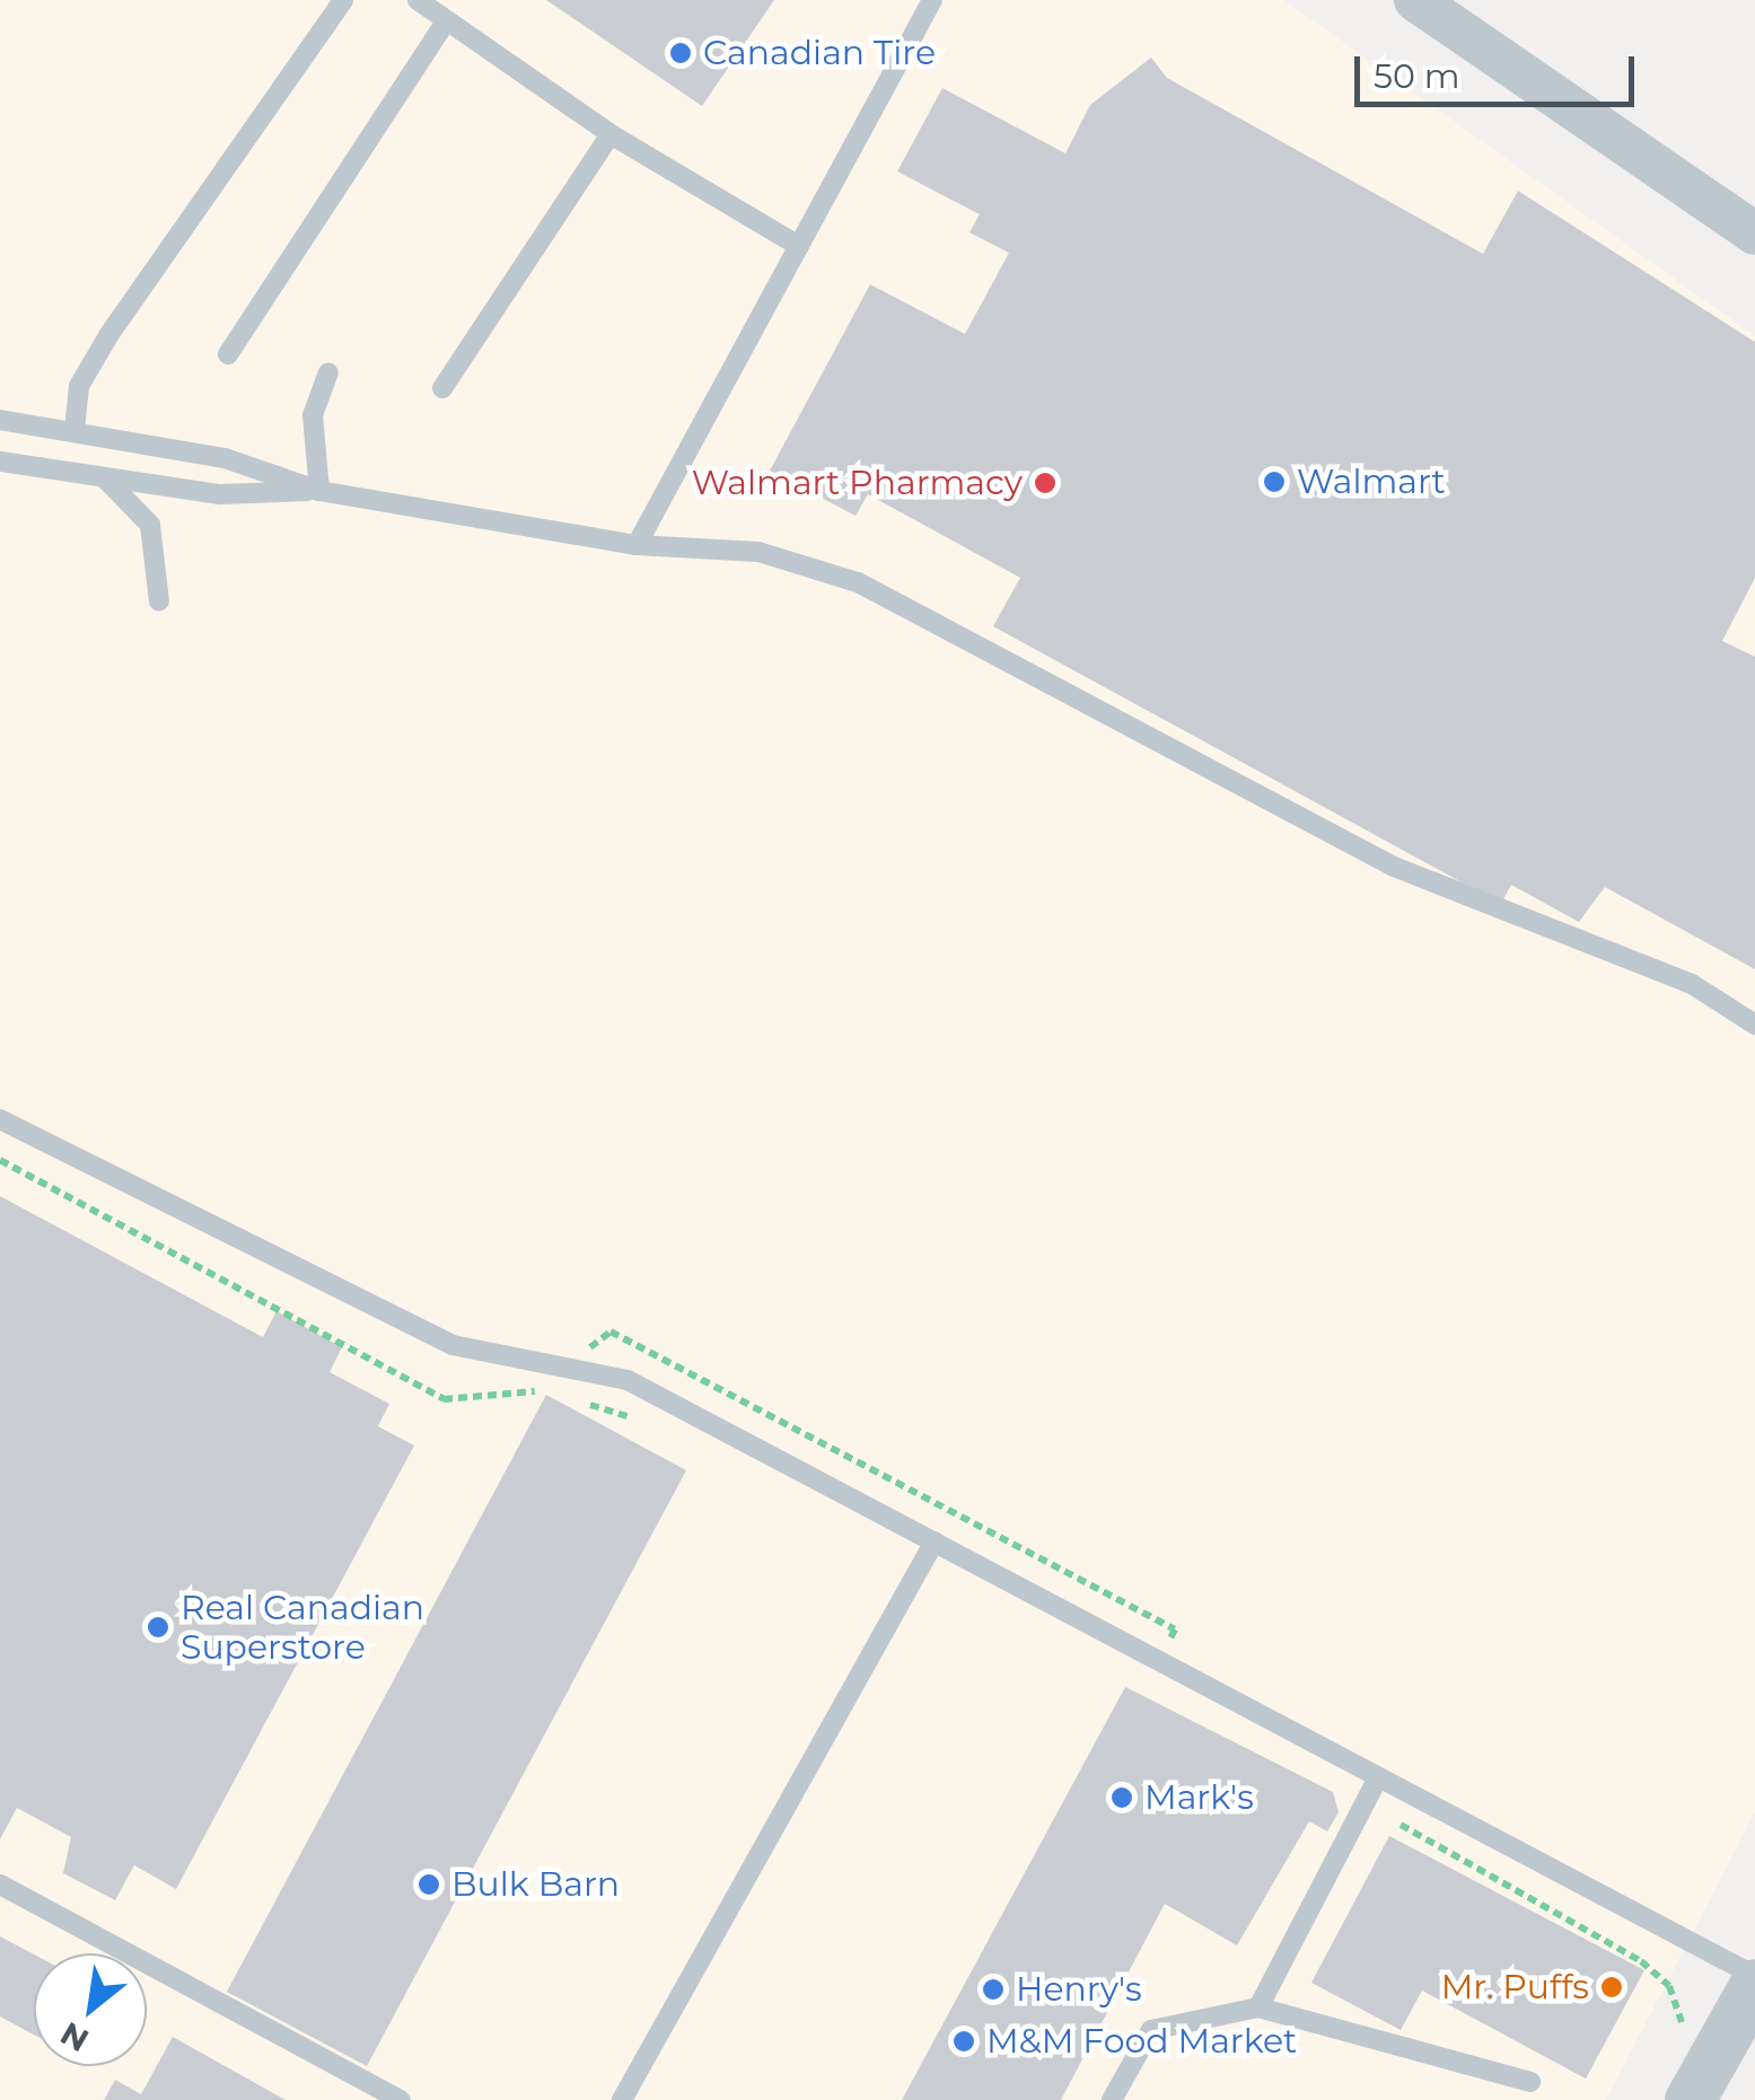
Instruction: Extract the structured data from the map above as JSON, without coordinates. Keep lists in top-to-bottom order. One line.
{"places":["Canadian Tire","Walmart","Walmart Pharmacy","Real Canadian Superstore","Mark's","Bulk Barn","Mr. Puffs","Henry's","M&M Food Market"],"scale_bar":"50 m","north":"bottom left"}
